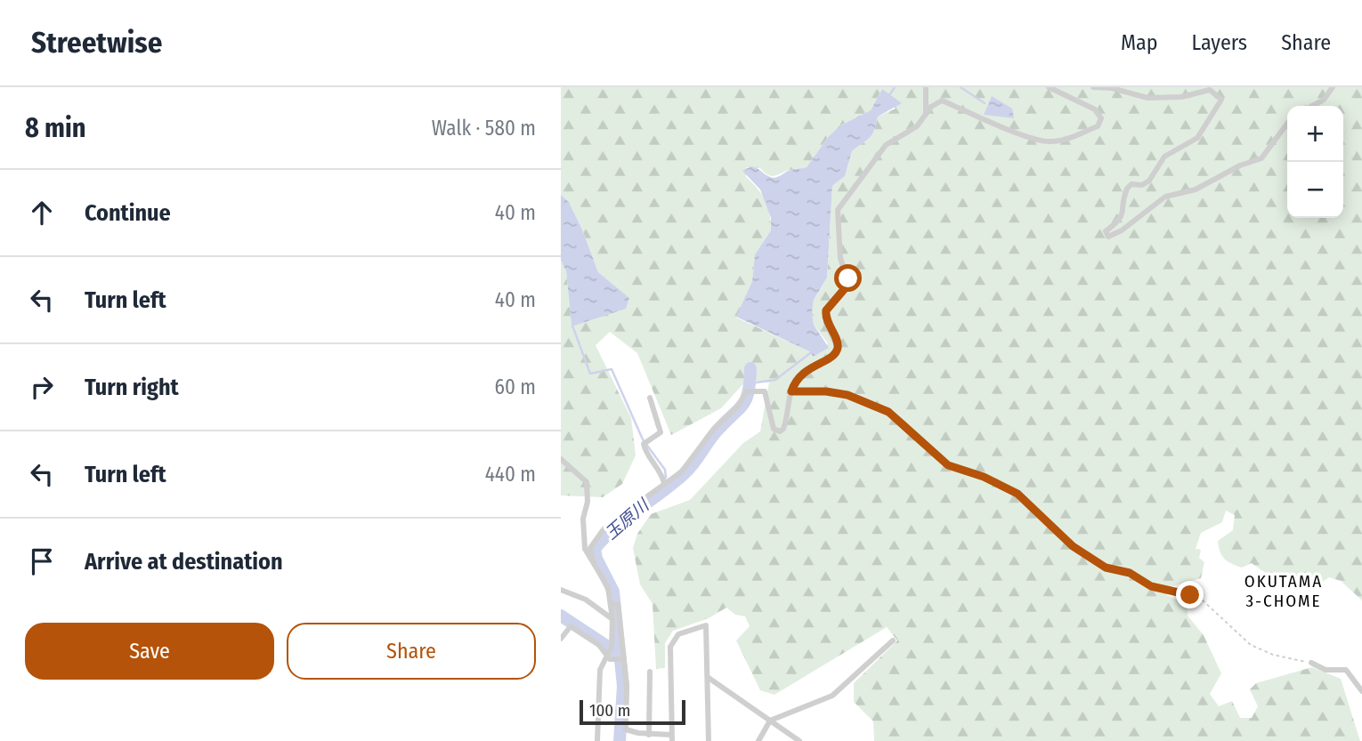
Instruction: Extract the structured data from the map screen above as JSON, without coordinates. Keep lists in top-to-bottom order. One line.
{"districts":["OKUTAMA 3-CHOME"],"water":["玉原川"],"scale_bar":"100 m","page":{"header":"Streetwise","nav":["Map","Layers","Share"],"heading":["8 min","Walk · 580 m"],"map_buttons":["+","−"],"list":[["Continue","40 m"],["Turn left","40 m"],["Turn right","60 m"],["Turn left","440 m"],"Arrive at destination"],"buttons":["Save","Share"],"scale":"100 m"}}
